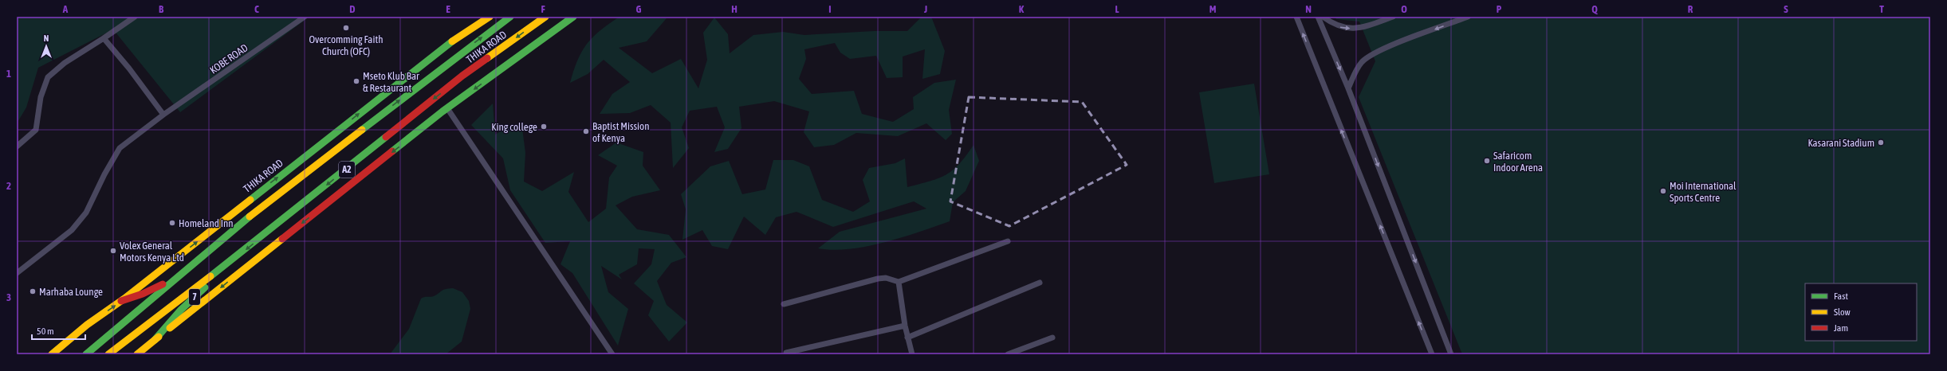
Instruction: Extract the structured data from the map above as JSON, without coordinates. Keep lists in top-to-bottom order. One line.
{"streets":{"main road":["THIKA ROAD","A2","7"],"street":["KOBE ROAD"]},"crossings":[["THIKA ROAD","7"]],"places":["Overcomming Faith Church (OFC)","Mseto Klub Bar & Restaurant","King college","Baptist Mission of Kenya","Kasarani Stadium","Safaricom Indoor Arena","Moi International Sports Centre","Homeland Inn","Volex General Motors Kenya Ltd","Marhaba Lounge"],"legend":["Fast","Slow","Jam"],"scale_bar":"50 m","north":"top","grid":{"columns":["A","B","C","D","E","F","G","H","I","J","K","L","M","N","O","P","Q","R","S","T"],"rows":["1","2","3"]}}
